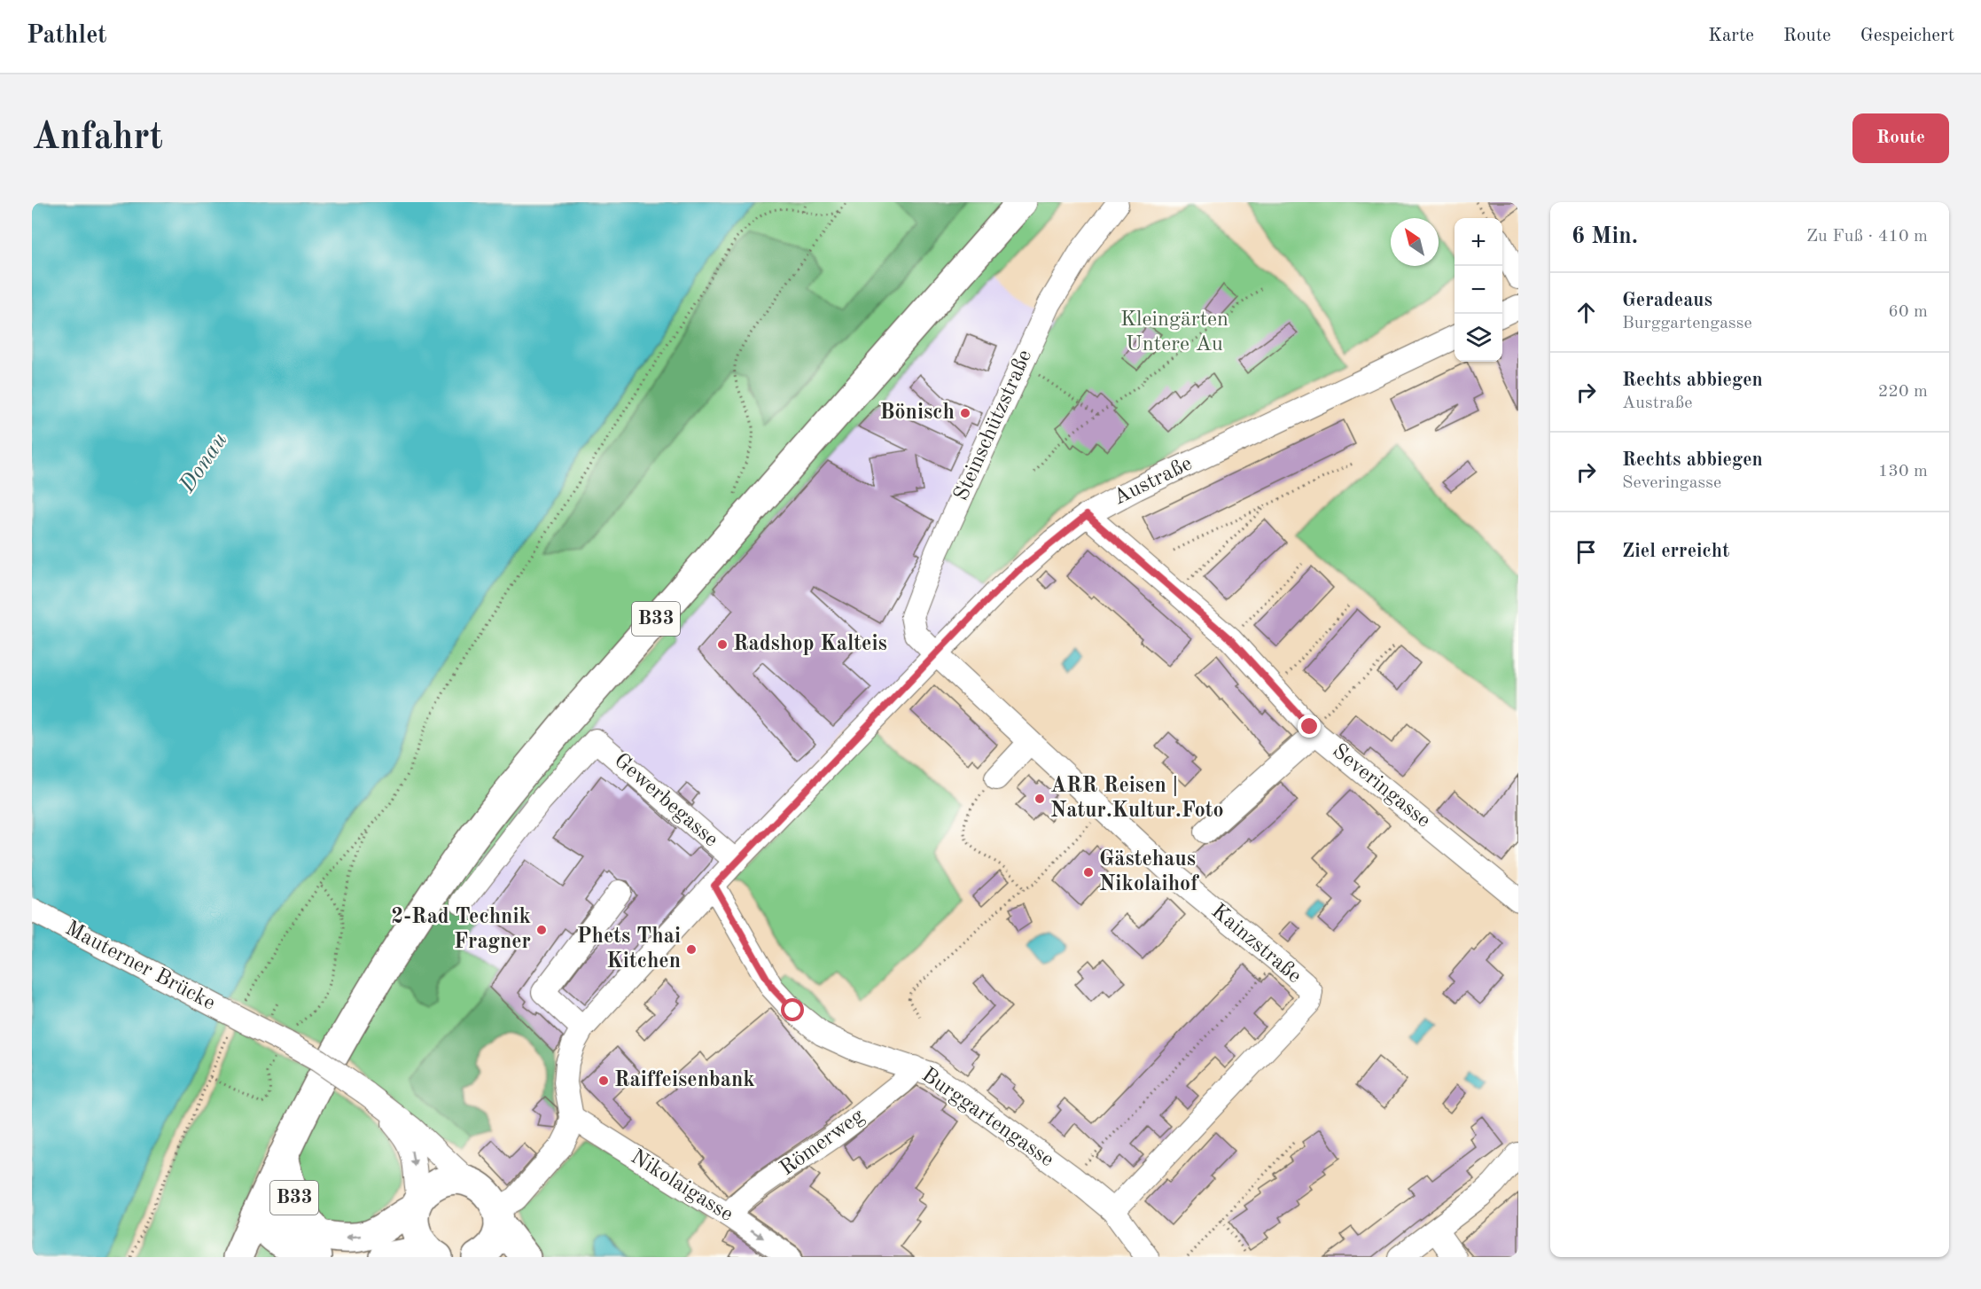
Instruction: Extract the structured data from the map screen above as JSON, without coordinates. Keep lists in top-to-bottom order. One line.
{"streets":{"main road":["B33"],"street":["Steinschützstraße","Austraße","Severingasse","Gewerbegasse","Kainzstraße","Mauterner Brücke","Burggartengasse","Römerweg","Nikolaigasse"]},"crossings":[["Steinschützstraße","Austraße"],["Steinschützstraße","Kainzstraße"],["Austraße","Severingasse"],["Austraße","Gewerbegasse"],["Austraße","Kainzstraße"],["Austraße","Burggartengasse"],["Austraße","Nikolaigasse"],["Kainzstraße","Burggartengasse"],["Burggartengasse","Römerweg"],["Römerweg","Nikolaigasse"]],"water":["Donau"],"parks":["Kleingärten Untere Au"],"places":["Bönisch","Radshop Kalteis","ARR Reisen | Natur.Kultur.Foto","Gästehaus Nikolaihof","2-Rad Technik Fragner","Phets Thai Kitchen","Raiffeisenbank"],"north":"top left","page":{"header":"Pathlet","nav":["Karte","Route","Gespeichert"],"buttons":"Route","title":"Anfahrt","heading":["6 Min.","Zu Fuß · 410 m"],"map_buttons":["+","−"],"list":[["Geradeaus","Burggartengasse","60 m"],["Rechts abbiegen","Austraße","220 m"],["Rechts abbiegen","Severingasse","130 m"],"Ziel erreicht"]}}
